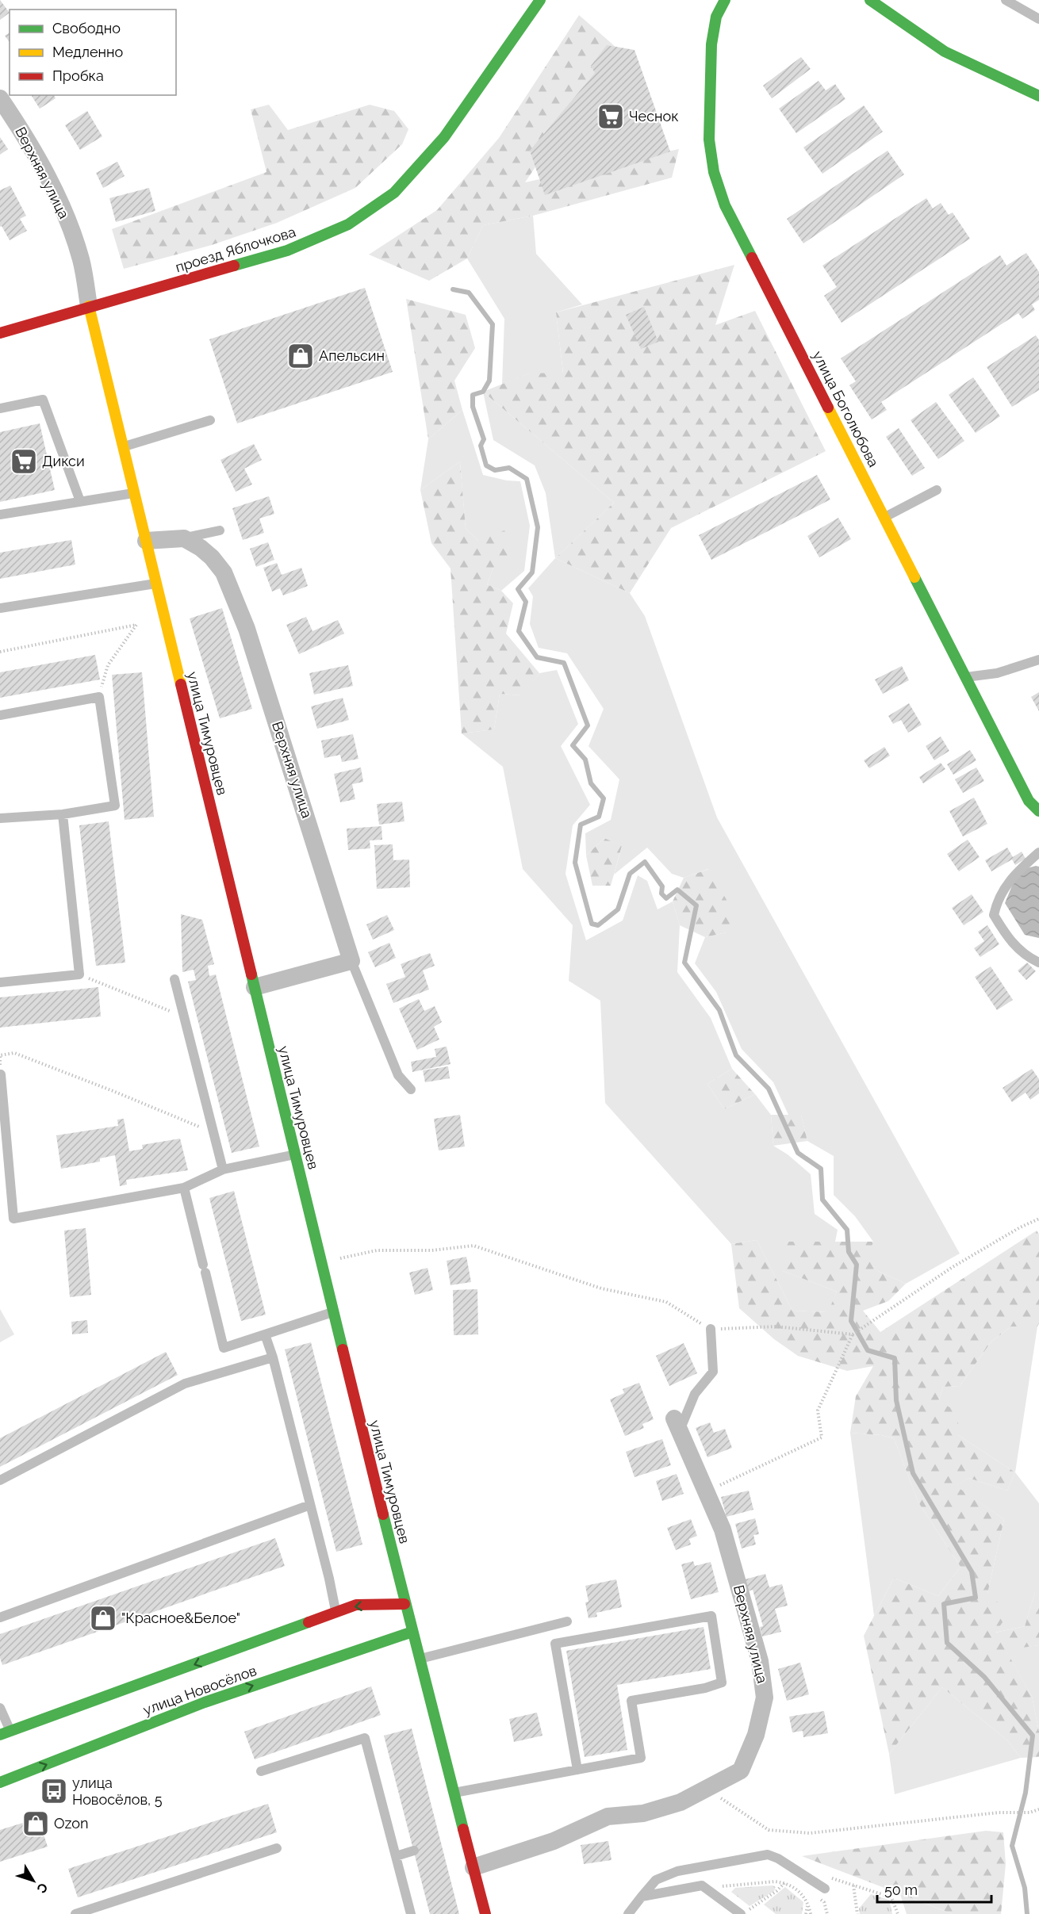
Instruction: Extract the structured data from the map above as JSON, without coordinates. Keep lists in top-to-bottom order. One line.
{"streets":{"street":["Верхняя улица","проезд Яблочкова","улица Боголюбова","улица Тимуровцев","улица Новосёлов"]},"crossings":[["Верхняя улица","проезд Яблочкова"],["Верхняя улица","улица Тимуровцев"],["проезд Яблочкова","улица Тимуровцев"],["улица Тимуровцев","улица Новосёлов"]],"places":{"supermarket":["Чеснок","Дикси"],"shop":["Апельсин","\"Красное&Белое\"","Ozon"],"bus stop":["улица Новосёлов, 5"]},"legend":["Свободно","Медленно","Пробка"],"scale_bar":"50 m","north":"bottom right"}
